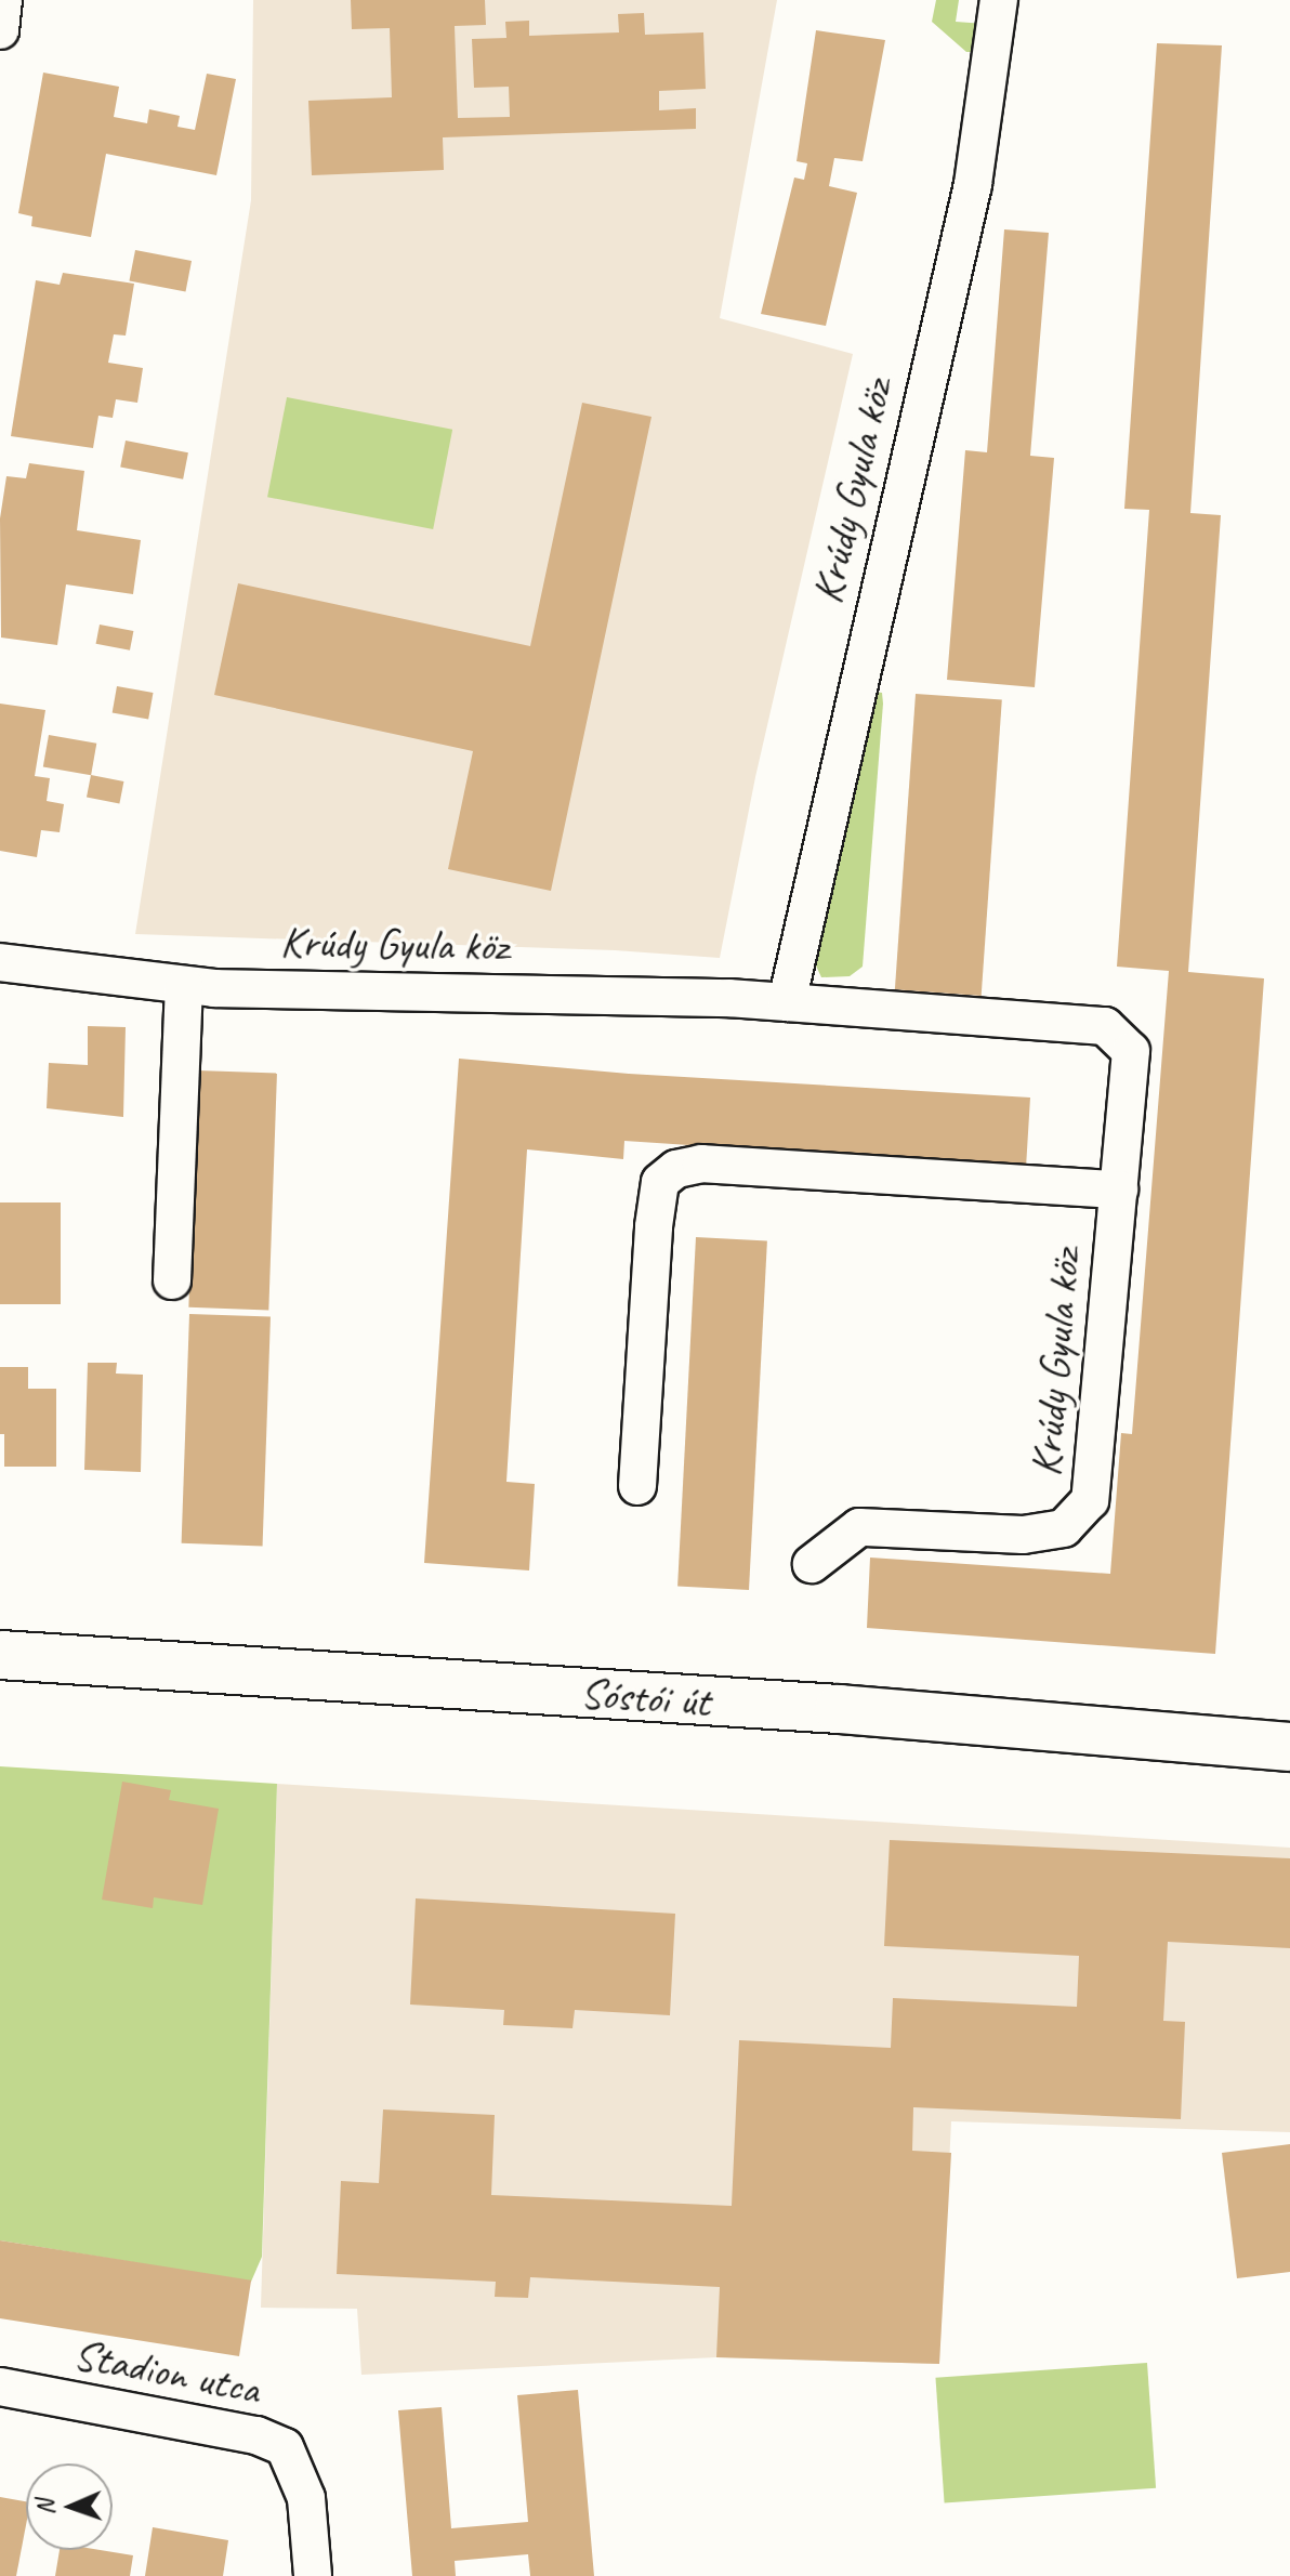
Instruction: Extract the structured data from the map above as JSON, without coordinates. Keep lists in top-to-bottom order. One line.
{"streets":{"main road":["Sóstói út"],"street":["Krúdy Gyula köz","Stadion utca"]},"north":"left"}
